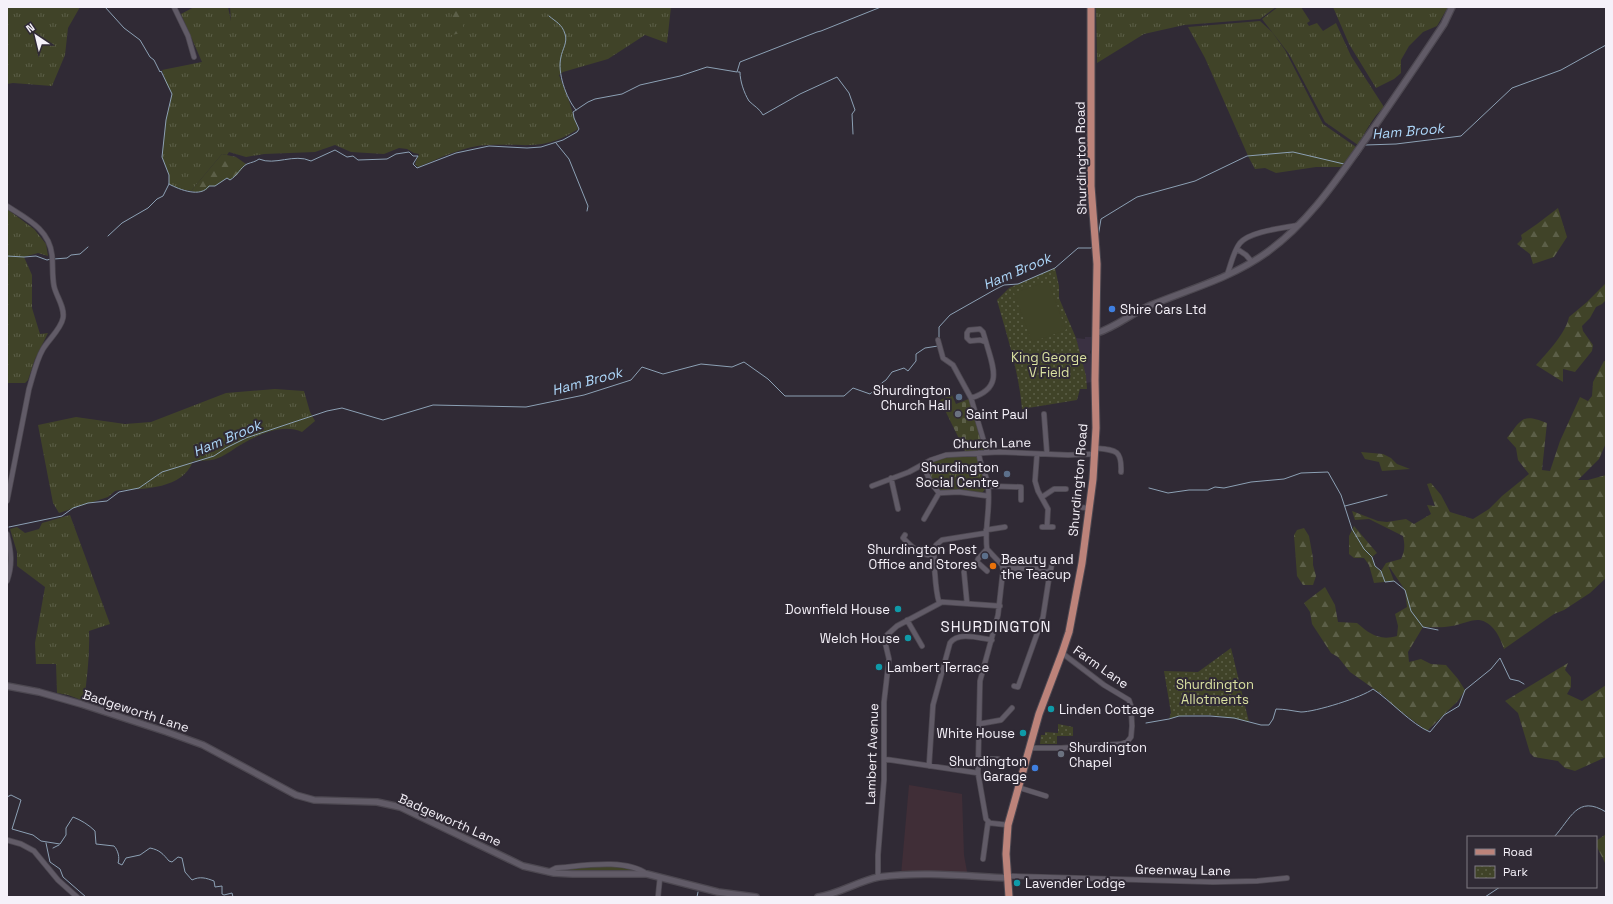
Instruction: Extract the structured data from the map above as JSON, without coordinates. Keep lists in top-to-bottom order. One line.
{"streets":{"main road":["Shurdington Road"],"street":["Church Lane","Farm Lane","Badgeworth Lane","Lambert Avenue","Greenway Lane"]},"crossings":[["Shurdington Road","Church Lane"],["Shurdington Road","Farm Lane"],["Shurdington Road","Greenway Lane"]],"districts":["SHURDINGTON"],"water":["Ham Brook"],"parks":["King George V Field","Shurdington Allotments"],"places":["Shire Cars Ltd","Shurdington Church Hall","Saint Paul","Shurdington Social Centre","Shurdington Post Office and Stores","Beauty and the Teacup","Downfield House","Welch House","Lambert Terrace","Linden Cottage","White House","Shurdington Chapel","Shurdington Garage","Lavender Lodge"],"legend":["Road","Park"],"north":"top left"}
